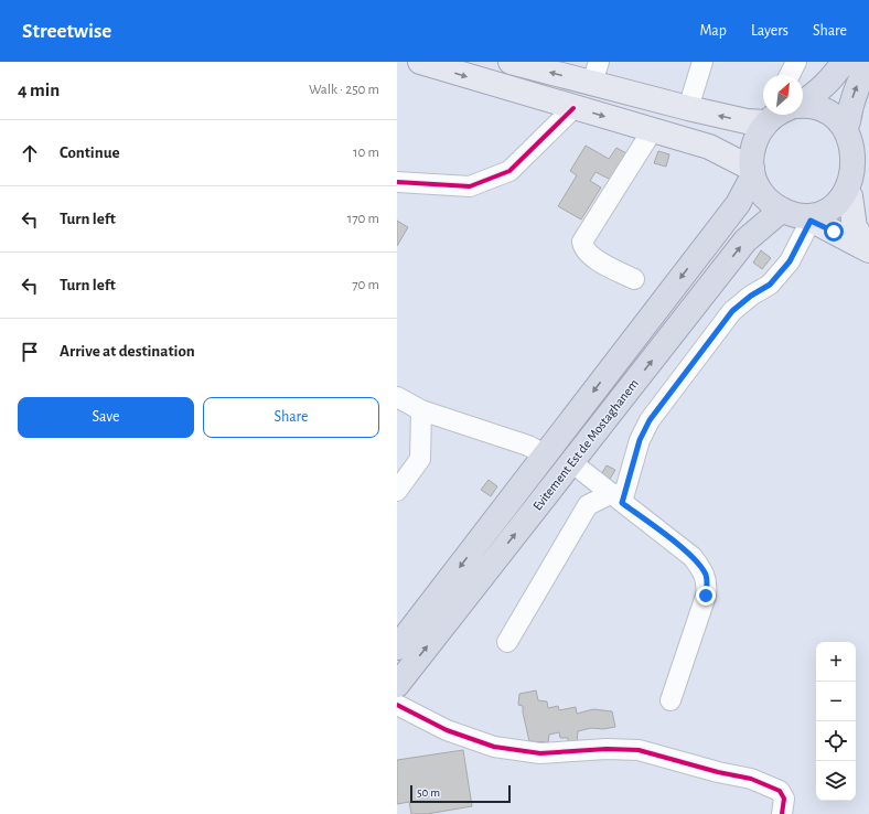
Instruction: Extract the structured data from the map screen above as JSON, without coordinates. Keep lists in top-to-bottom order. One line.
{"streets":{"highway":["Evitement Est de Mostaghanem"]},"scale_bar":"50 m","north":"top right","page":{"header":"Streetwise","nav":["Map","Layers","Share"],"heading":["4 min","Walk · 250 m"],"list":[["Continue","10 m"],["Turn left","170 m"],["Turn left","70 m"],"Arrive at destination"],"buttons":["Save","Share"],"map_buttons":["+","−"],"scale":"50 m"}}
